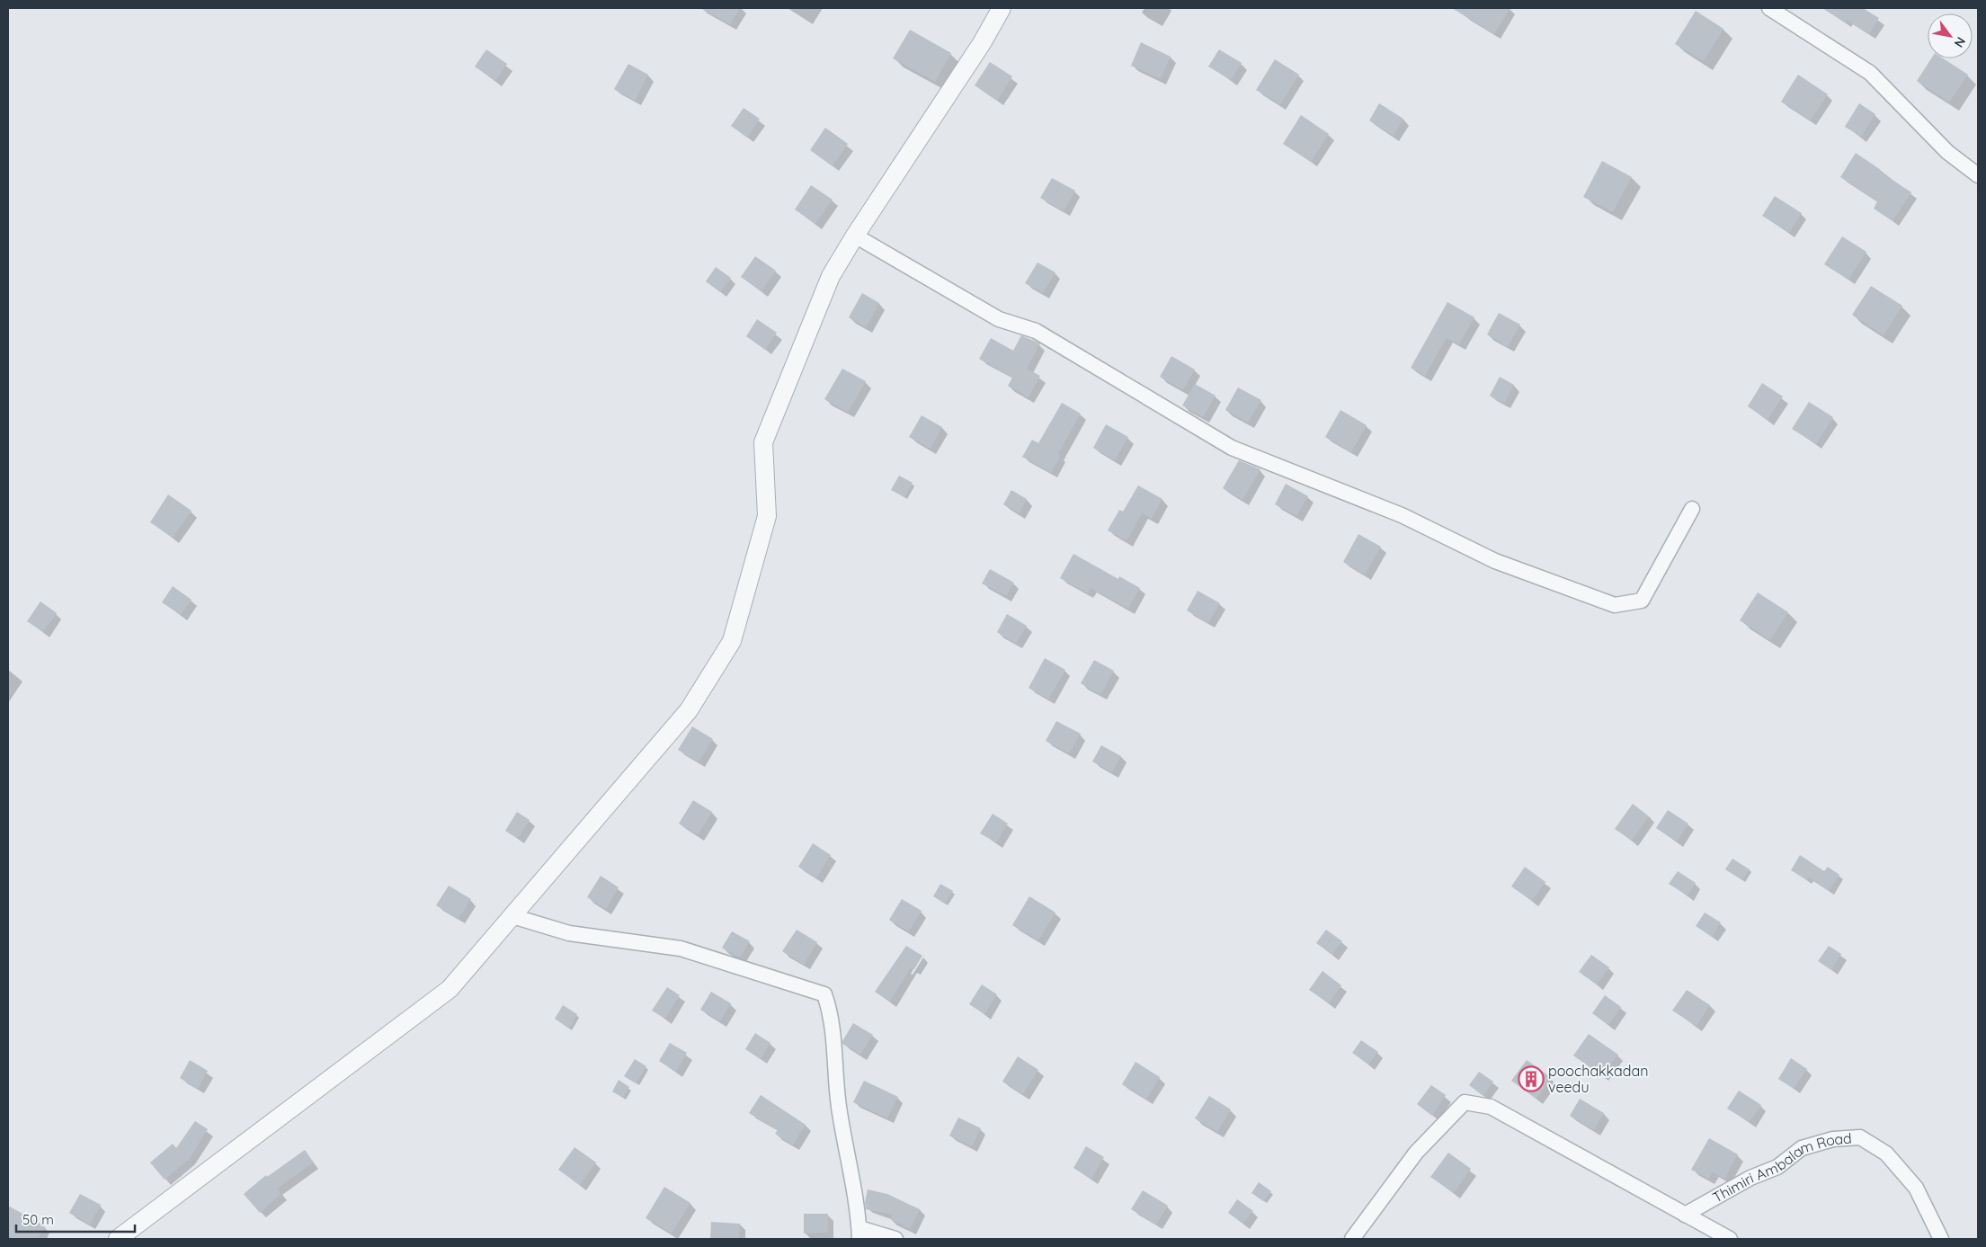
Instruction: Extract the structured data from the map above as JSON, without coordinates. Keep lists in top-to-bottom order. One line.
{"streets":{"street":["Thimiri Ambalam Road"]},"places":{"building":["poochakkadan veedu"]},"scale_bar":"50 m","north":"bottom right"}
